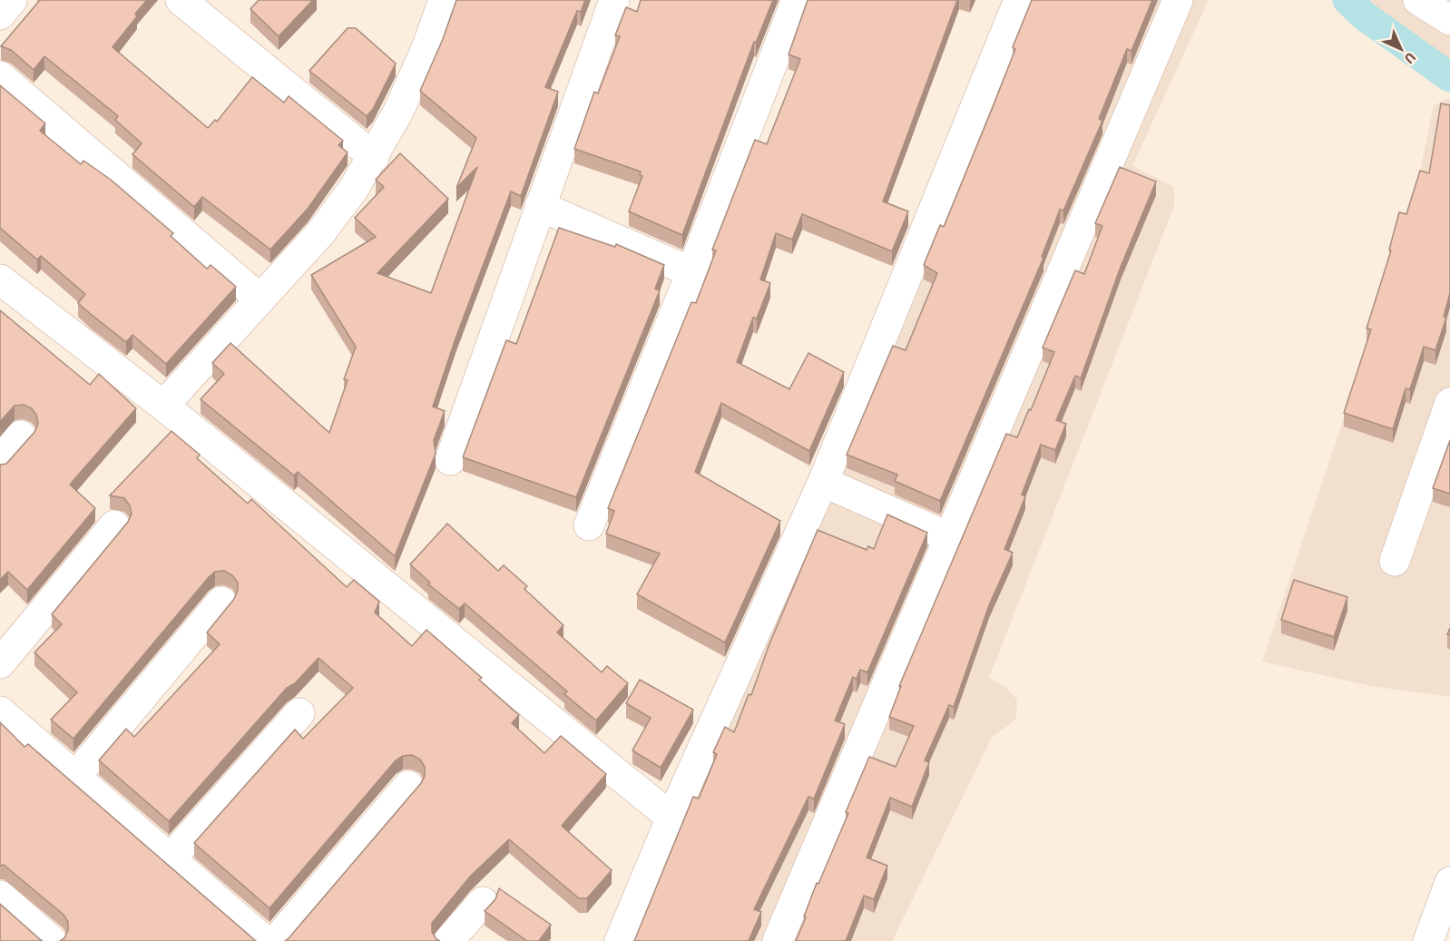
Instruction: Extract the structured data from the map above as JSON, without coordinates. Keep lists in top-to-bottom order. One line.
{"north":"bottom right"}
